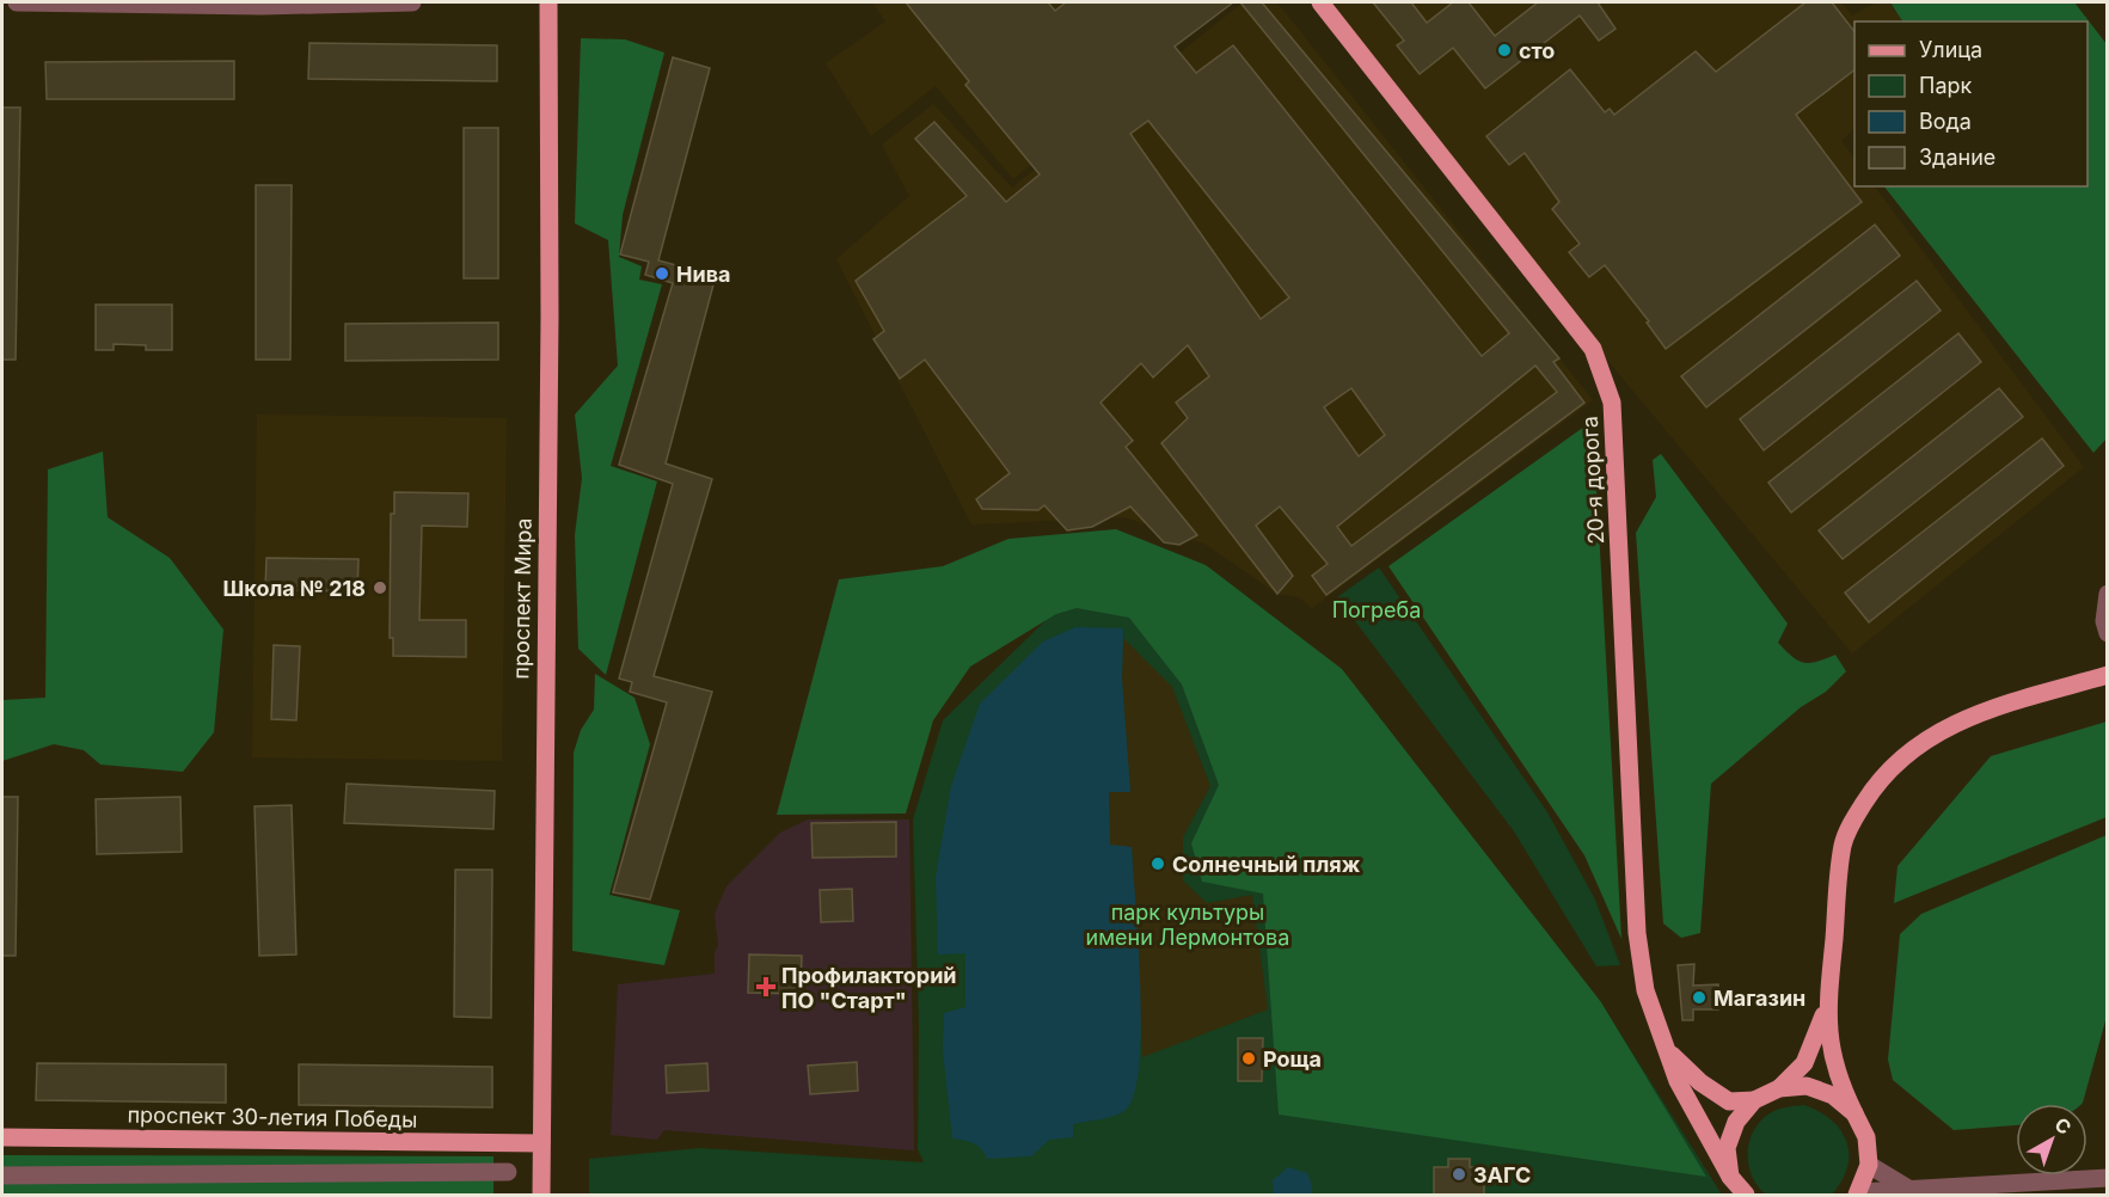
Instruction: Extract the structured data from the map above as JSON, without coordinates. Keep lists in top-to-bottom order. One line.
{"streets":{"main road":["20-я дорога","проспект Мира","проспект 30-летия Победы"]},"crossings":[["проспект Мира","проспект 30-летия Победы"]],"parks":["Погреба","парк культуры имени Лермонтова"],"places":{"other":["сто","Нива","Школа № 218","Солнечный пляж","Магазин","Роща","ЗАГС"],"health":["Профилакторий ПО \"Старт\""]},"legend":["Улица","Парк","Вода","Здание"],"north":"top right"}
